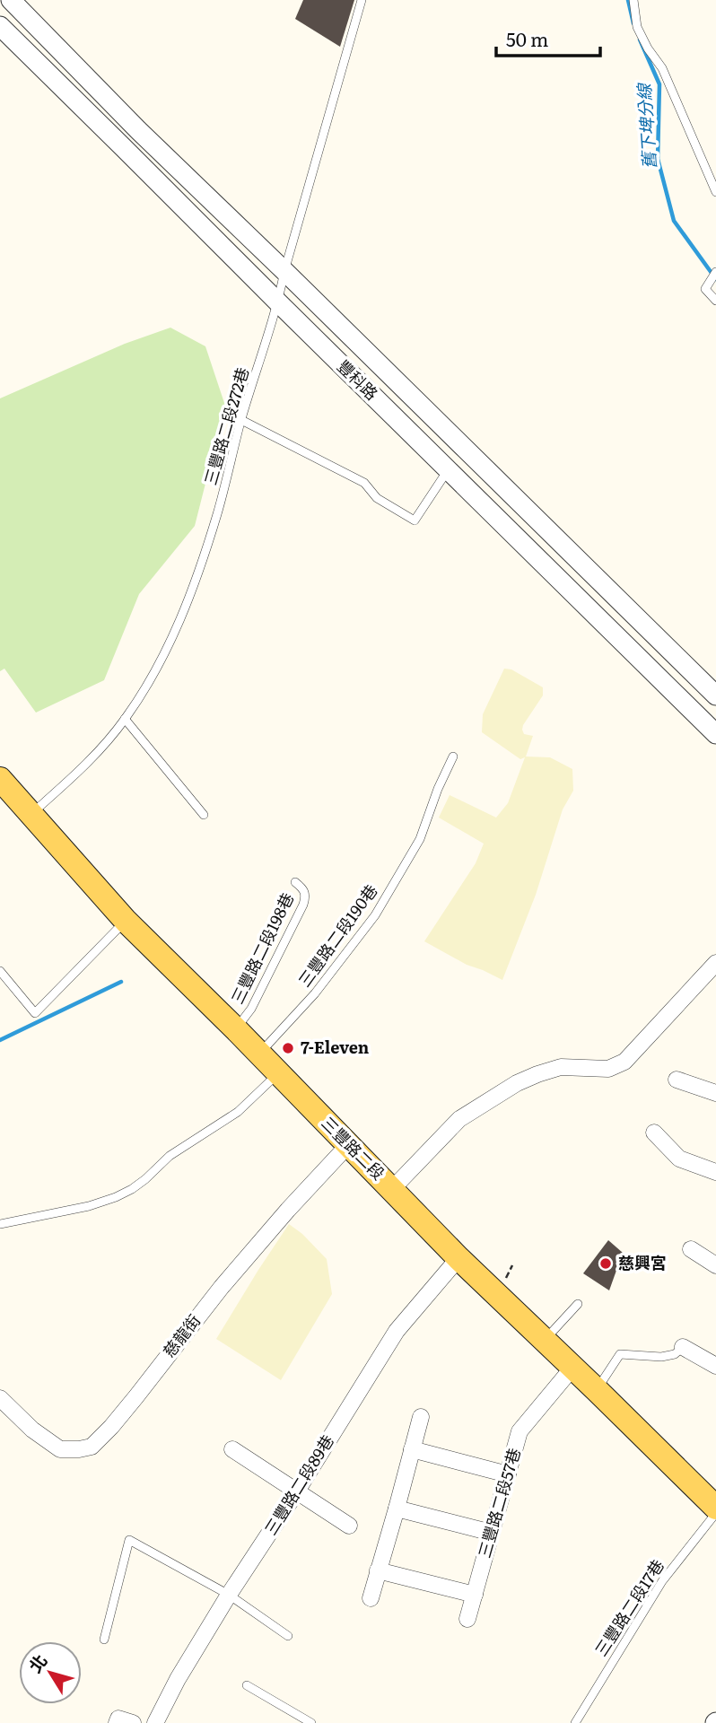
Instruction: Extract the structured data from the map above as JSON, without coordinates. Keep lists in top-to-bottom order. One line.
{"streets":{"main road":["三豐路二段"],"street":["豐科路","慈龍街","三豐路二段89巷","三豐路二段57巷"],"lane":["三豐路二段272巷","三豐路二段190巷","三豐路二段198巷","三豐路二段17巷"]},"crossings":[["豐科路","三豐路二段272巷"],["三豐路二段272巷","三豐路二段"],["三豐路二段190巷","三豐路二段"],["三豐路二段198巷","三豐路二段"],["三豐路二段","慈龍街"],["三豐路二段","三豐路二段89巷"],["三豐路二段","三豐路二段57巷"]],"water":["舊下埤分線"],"places":["7-Eleven","慈興宮"],"scale_bar":"50 m","north":"top left"}
